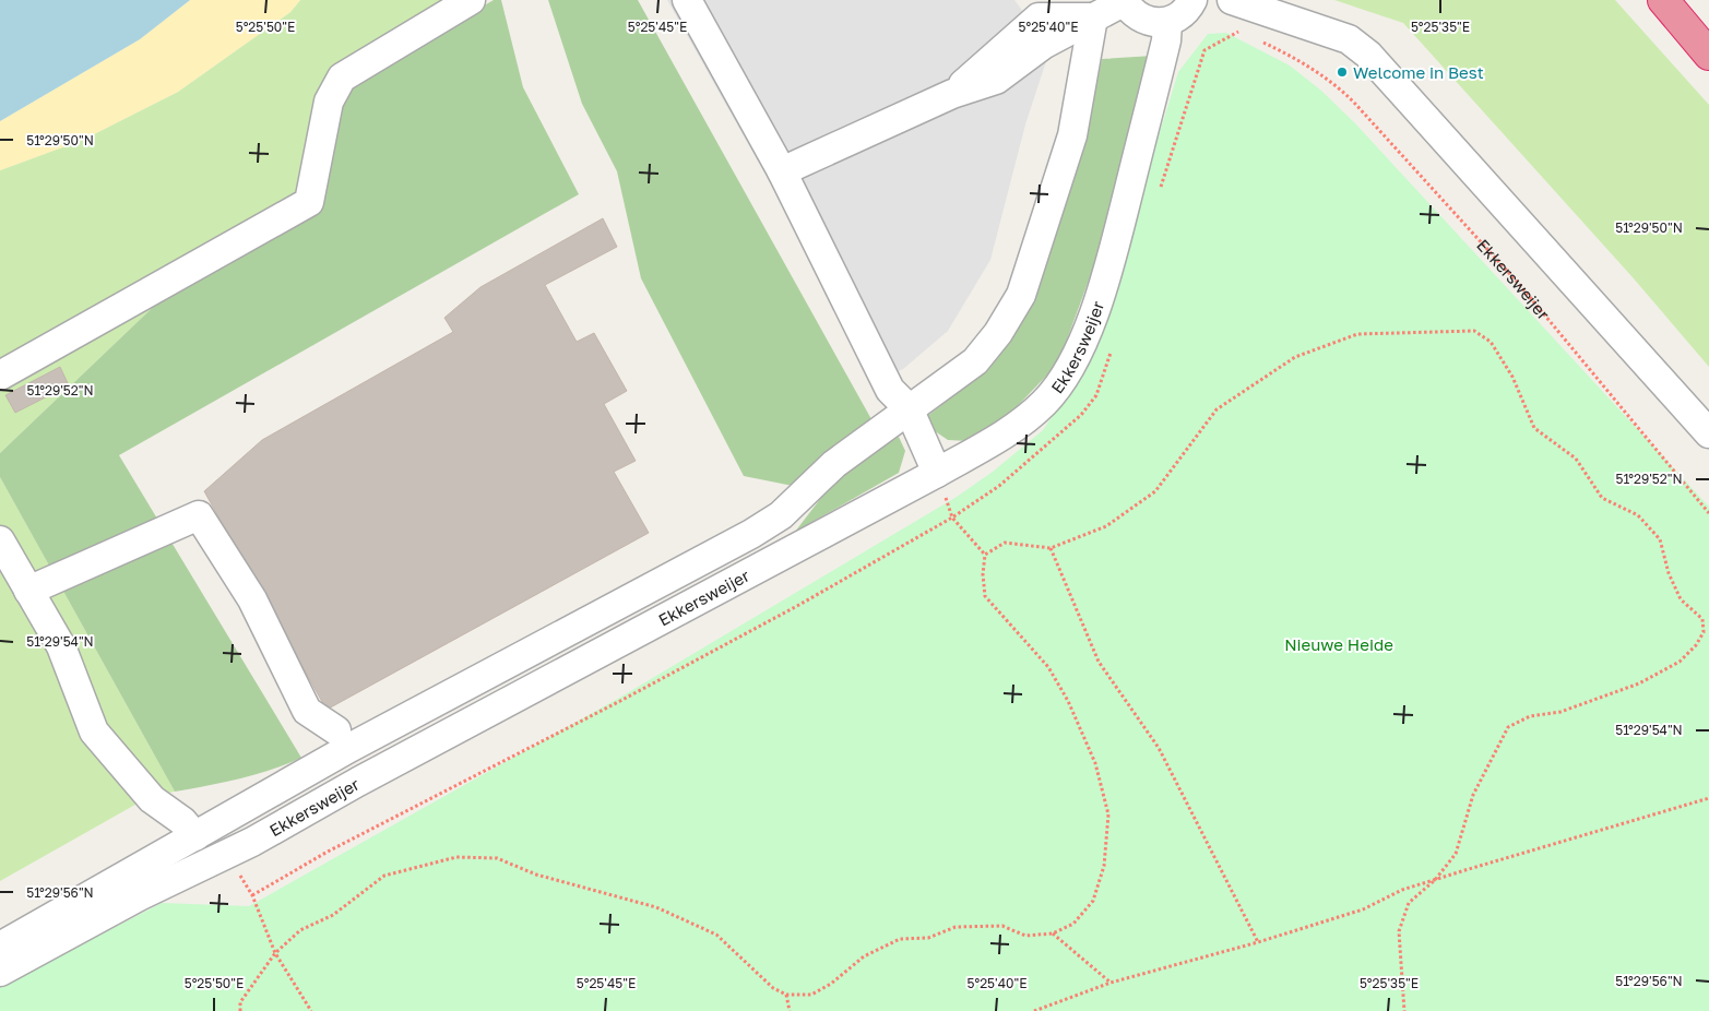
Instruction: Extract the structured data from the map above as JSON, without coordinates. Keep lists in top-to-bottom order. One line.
{"streets":{"street":["Ekkersweijer"]},"parks":["Nieuwe Heide"],"places":["Welcome in Best"],"coordinates":["5°25'50\"E","5°25'45\"E","5°25'40\"E","5°25'35\"E","51°29'50\"N","51°29'52\"N","51°29'54\"N","51°29'56\"N"]}
